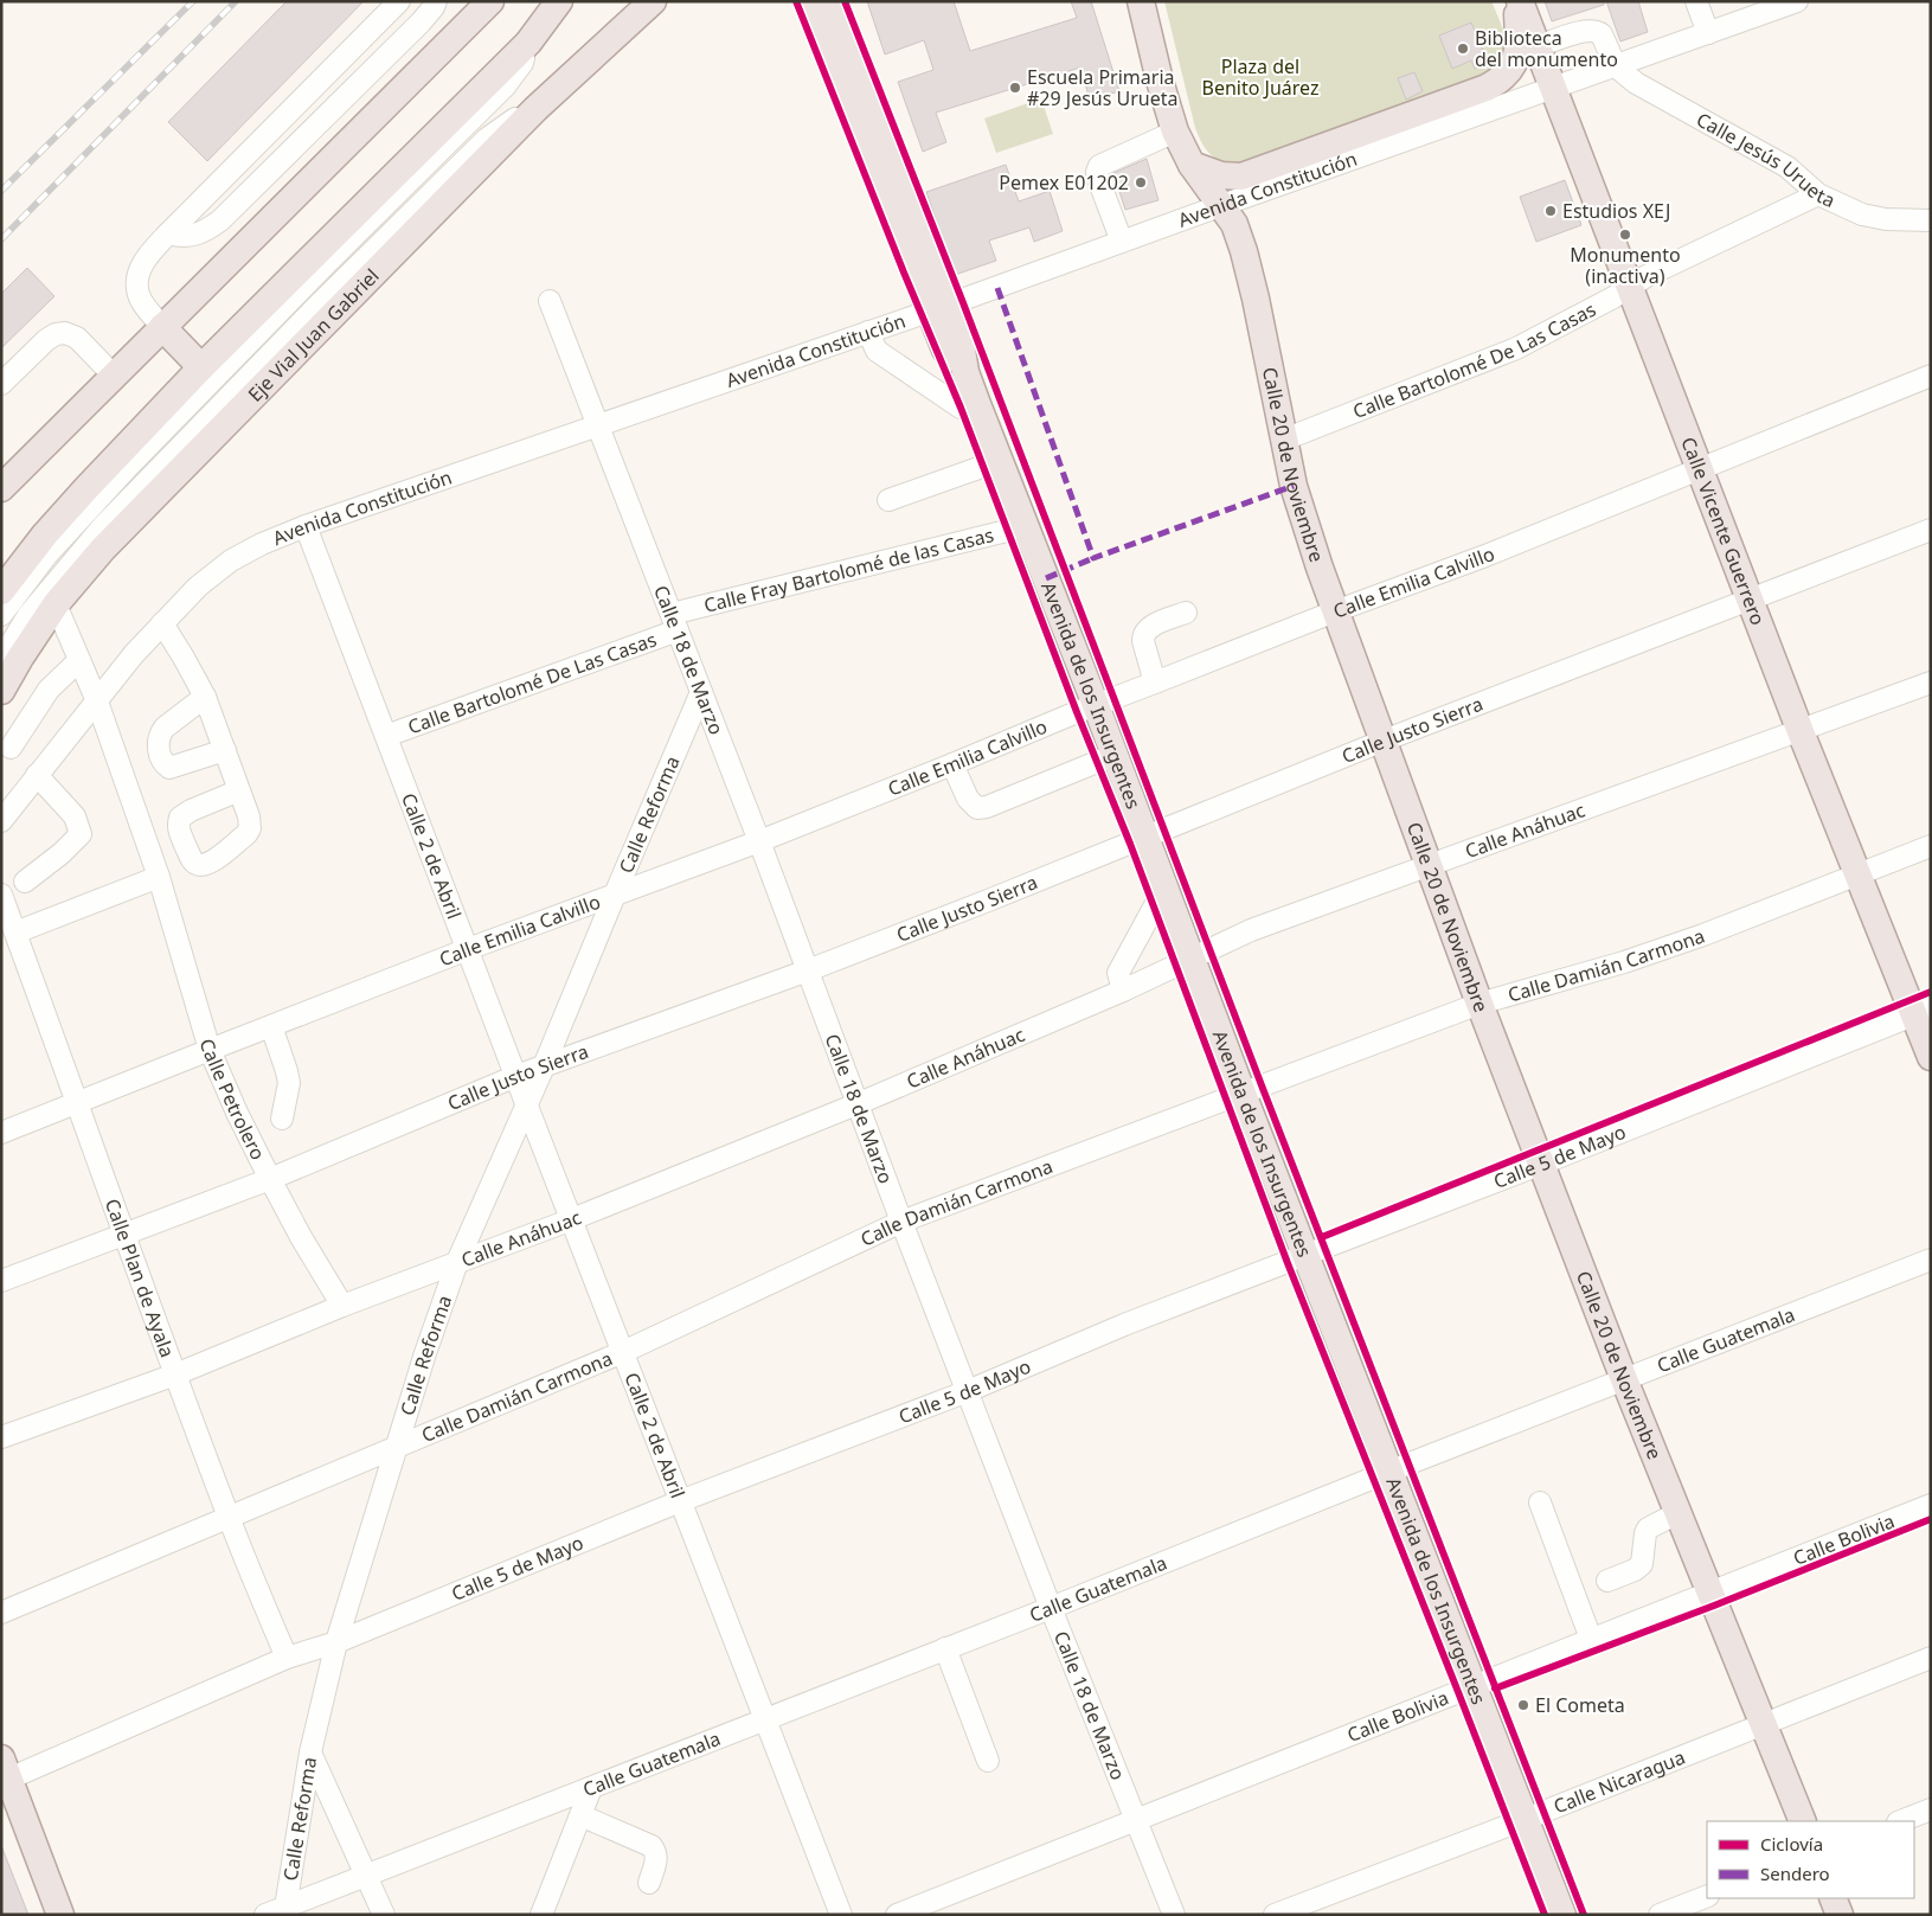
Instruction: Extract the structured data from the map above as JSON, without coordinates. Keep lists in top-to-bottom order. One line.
{"streets":{"main road":["Eje Vial Juan Gabriel","Calle 20 de Noviembre","Calle Vicente Guerrero","Avenida de los Insurgentes"],"street":["Calle Jesús Urueta","Avenida Constitución","Calle Bartolomé De Las Casas","Calle Fray Bartolomé de las Casas","Calle Emilia Calvillo","Calle 18 de Marzo","Calle Justo Sierra","Calle Reforma","Calle Anáhuac","Calle 2 de Abril","Calle Damián Carmona","Calle Petrolero","Calle 5 de Mayo","Calle Plan de Ayala","Calle Guatemala","Calle Bolivia","Calle Nicaragua"]},"crossings":[["Calle Jesús Urueta","Avenida Constitución"],["Calle Jesús Urueta","Calle Bartolomé De Las Casas"],["Avenida Constitución","Calle 20 de Noviembre"],["Avenida Constitución","Calle Vicente Guerrero"],["Avenida Constitución","Calle 18 de Marzo"],["Avenida Constitución","Avenida de los Insurgentes"],["Avenida Constitución","Calle 2 de Abril"],["Avenida Constitución","Calle Petrolero"],["Eje Vial Juan Gabriel","Calle Petrolero"],["Calle Bartolomé De Las Casas","Calle 20 de Noviembre"],["Calle Bartolomé De Las Casas","Calle Vicente Guerrero"],["Calle Bartolomé De Las Casas","Calle Fray Bartolomé de las Casas"],["Calle Bartolomé De Las Casas","Calle 18 de Marzo"],["Calle Bartolomé De Las Casas","Calle 2 de Abril"],["Calle 20 de Noviembre","Calle Emilia Calvillo"],["Calle 20 de Noviembre","Calle Justo Sierra"],["Calle 20 de Noviembre","Calle Anáhuac"],["Calle 20 de Noviembre","Calle Damián Carmona"],["Calle 20 de Noviembre","Calle 5 de Mayo"],["Calle 20 de Noviembre","Calle Guatemala"],["Calle 20 de Noviembre","Calle Bolivia"],["Calle 20 de Noviembre","Calle Nicaragua"],["Calle Vicente Guerrero","Calle Emilia Calvillo"],["Calle Vicente Guerrero","Calle Justo Sierra"],["Calle Vicente Guerrero","Calle Anáhuac"],["Calle Vicente Guerrero","Calle Damián Carmona"],["Calle Vicente Guerrero","Calle 5 de Mayo"],["Calle Fray Bartolomé de las Casas","Calle 18 de Marzo"],["Calle Fray Bartolomé de las Casas","Avenida de los Insurgentes"],["Calle Emilia Calvillo","Calle 18 de Marzo"],["Calle Emilia Calvillo","Avenida de los Insurgentes"],["Calle Emilia Calvillo","Calle Reforma"],["Calle Emilia Calvillo","Calle 2 de Abril"],["Calle Emilia Calvillo","Calle Petrolero"],["Calle Emilia Calvillo","Calle Plan de Ayala"],["Calle 18 de Marzo","Calle Justo Sierra"],["Calle 18 de Marzo","Calle Reforma"],["Calle 18 de Marzo","Calle Anáhuac"],["Calle 18 de Marzo","Calle Damián Carmona"],["Calle 18 de Marzo","Calle 5 de Mayo"],["Calle 18 de Marzo","Calle Guatemala"],["Calle 18 de Marzo","Calle Bolivia"],["Avenida de los Insurgentes","Calle Justo Sierra"],["Avenida de los Insurgentes","Calle Anáhuac"],["Avenida de los Insurgentes","Calle Damián Carmona"],["Avenida de los Insurgentes","Calle 5 de Mayo"],["Avenida de los Insurgentes","Calle Guatemala"],["Avenida de los Insurgentes","Calle Bolivia"],["Avenida de los Insurgentes","Calle Nicaragua"],["Calle Justo Sierra","Calle Reforma"],["Calle Justo Sierra","Calle 2 de Abril"],["Calle Justo Sierra","Calle Petrolero"],["Calle Justo Sierra","Calle Plan de Ayala"],["Calle Reforma","Calle Anáhuac"],["Calle Reforma","Calle 2 de Abril"],["Calle Reforma","Calle Damián Carmona"],["Calle Reforma","Calle 5 de Mayo"],["Calle Reforma","Calle Guatemala"],["Calle Anáhuac","Calle 2 de Abril"],["Calle Anáhuac","Calle Petrolero"],["Calle Anáhuac","Calle Plan de Ayala"],["Calle 2 de Abril","Calle Damián Carmona"],["Calle 2 de Abril","Calle 5 de Mayo"],["Calle 2 de Abril","Calle Guatemala"],["Calle Damián Carmona","Calle Plan de Ayala"],["Calle 5 de Mayo","Calle Plan de Ayala"]],"parks":["Plaza del Benito Juárez"],"places":["Biblioteca del monumento","Escuela Primaria #29 Jesús Urueta","Pemex E01202","Estudios XEJ","Monumento (inactiva)","El Cometa"],"legend":["Ciclovía","Sendero"]}
